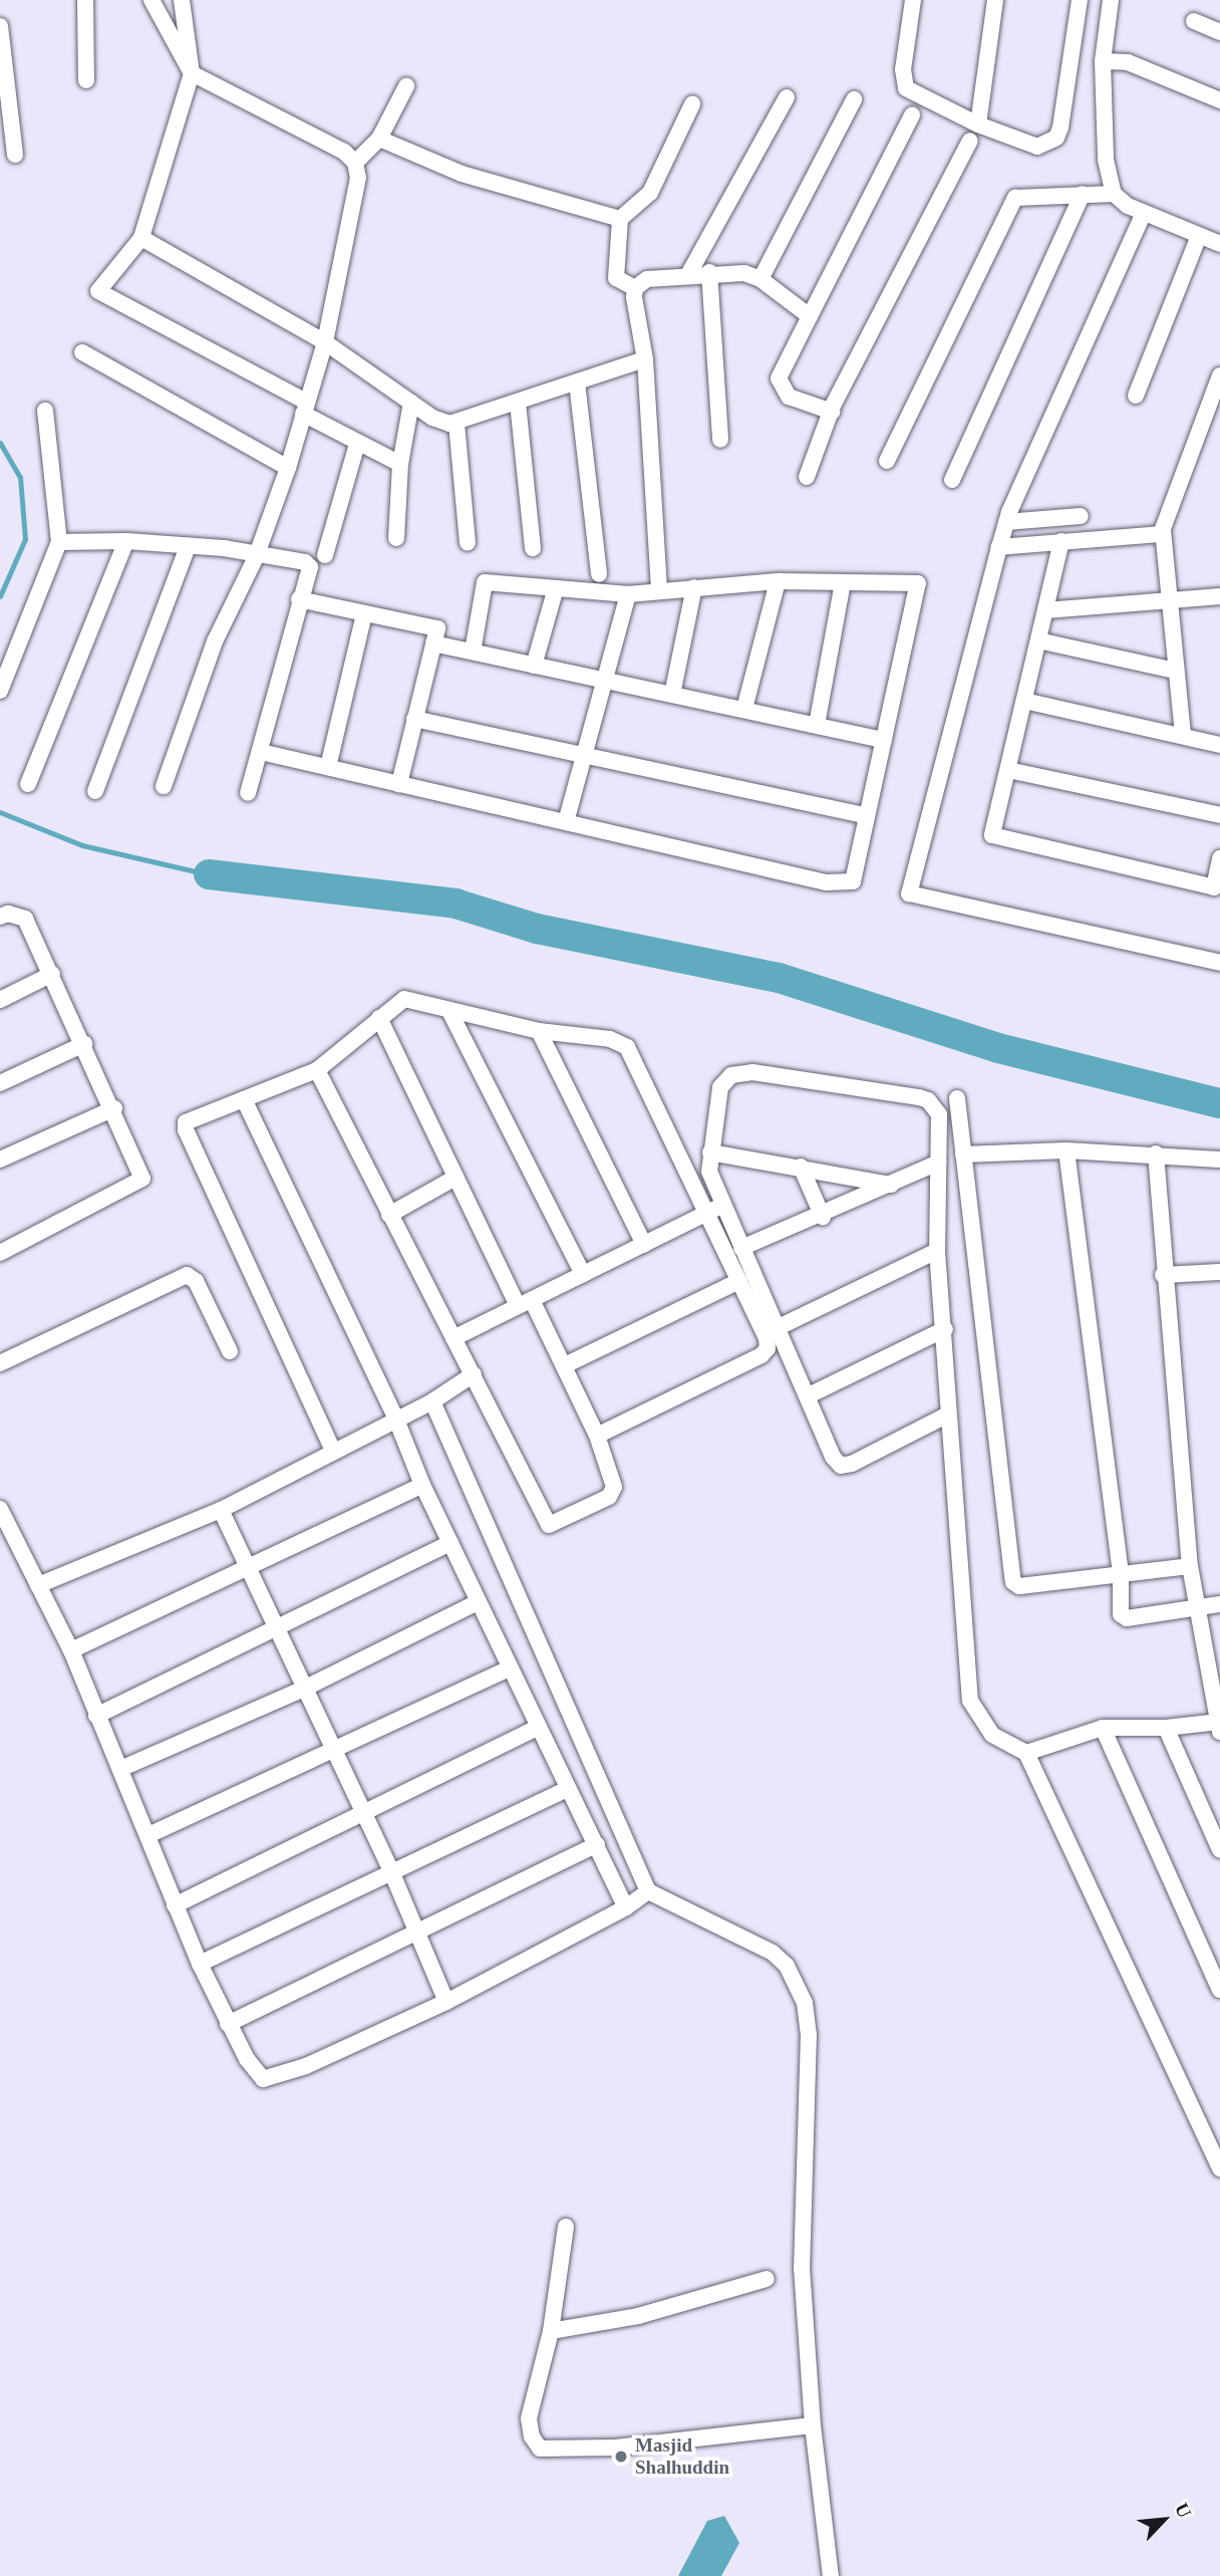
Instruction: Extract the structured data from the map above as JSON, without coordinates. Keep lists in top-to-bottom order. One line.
{"places":["Masjid Shalhuddin"],"north":"top right"}
